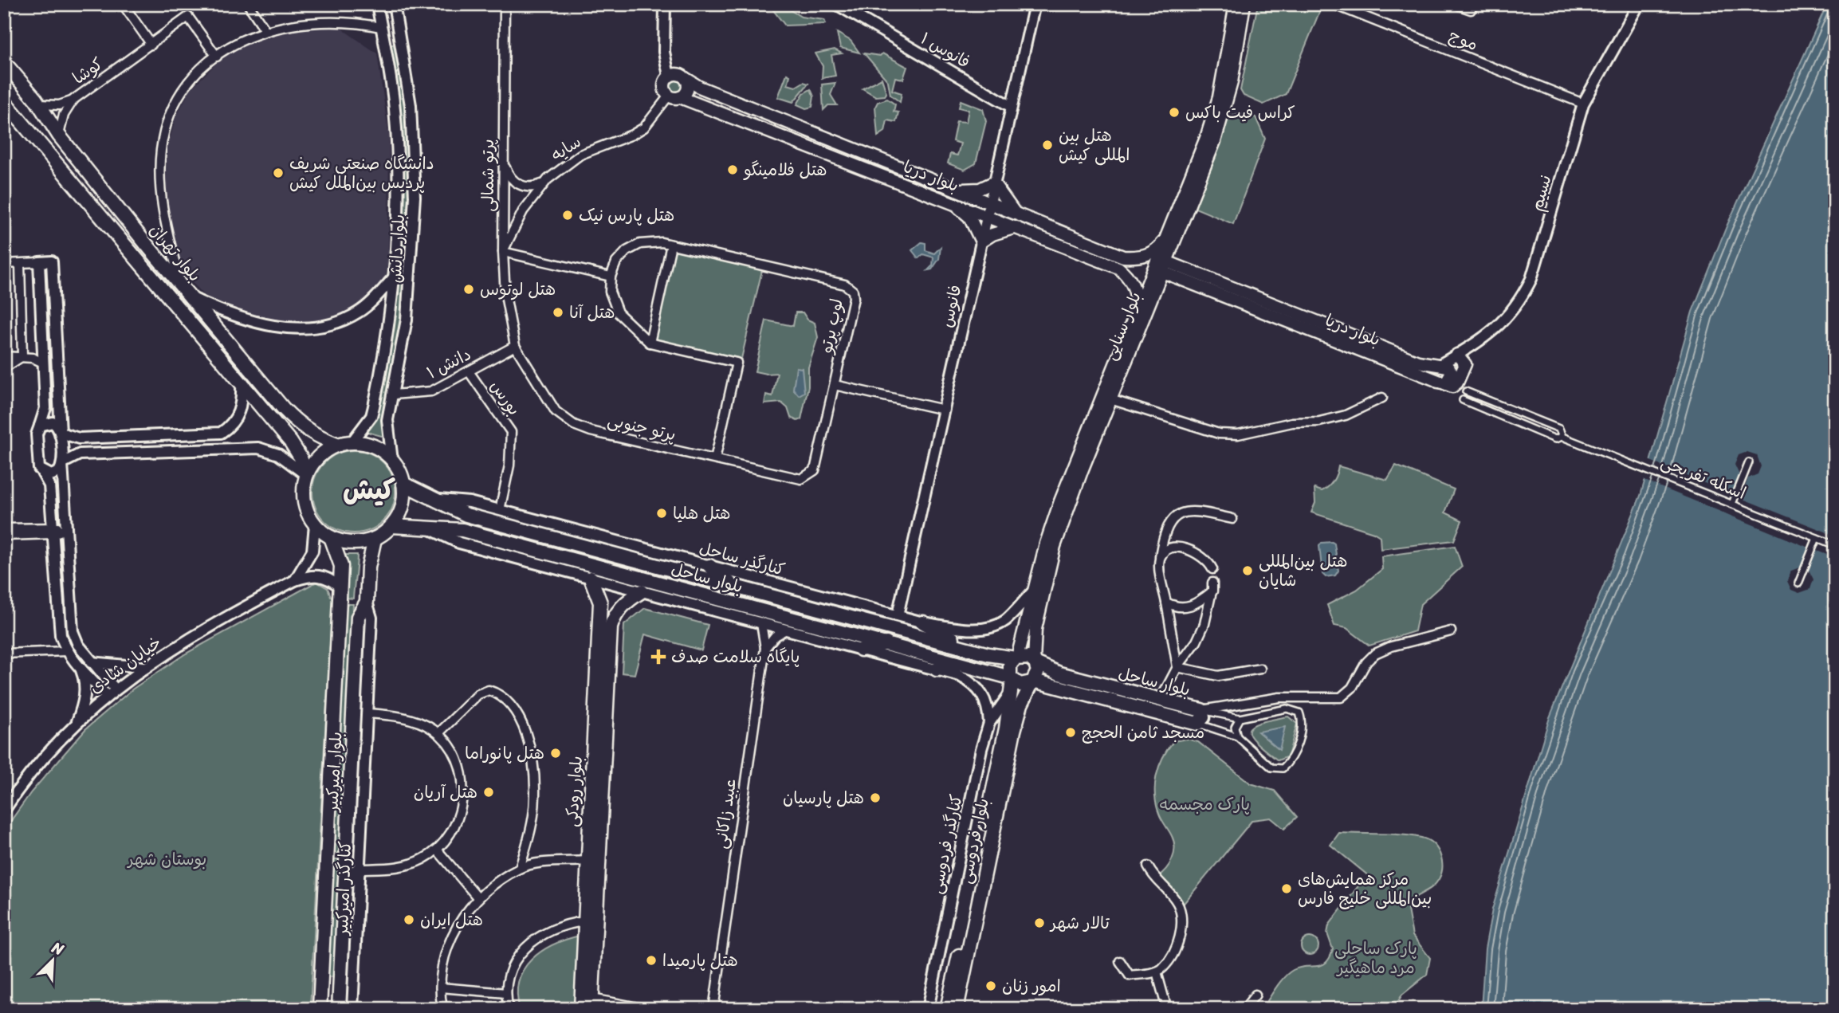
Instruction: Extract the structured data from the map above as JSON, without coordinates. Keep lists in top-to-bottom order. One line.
{"streets":{"main road":["بلوار دریا","بلوار تهران","بلوار سنایی","بلوار ساحل","بلوار امیرکبیر","بلوار رودکی","بلوار فردوسی"],"street":["موج","فانوس ۱","کوشا","سایه","پرتو شمالی","نسیم","بلوار دانش","فانوس","لوپ پرتو","دانش ۱","بورس","پرتو جنوبی","اسکله تفریحی","کنارگذر ساحل","خیابان شادی","عبید زاکانی","کنارگذر فردوسی","کنارگذر امیرکبیر"]},"crossings":[["موج","نسیم"],["فانوس ۱","فانوس"],["کوشا","بلوار تهران"],["سایه","پرتو شمالی"],["سایه","بلوار دریا"],["پرتو شمالی","دانش ۱"],["پرتو شمالی","پرتو جنوبی"],["بلوار دریا","نسیم"],["بلوار دریا","فانوس"],["بلوار دریا","بلوار سنایی"],["بلوار دانش","بلوار تهران"],["بلوار دانش","دانش ۱"],["بلوار دانش","بلوار ساحل"],["بلوار دانش","بلوار امیرکبیر"],["بلوار تهران","بلوار ساحل"],["بلوار تهران","بلوار امیرکبیر"],["فانوس","کنارگذر ساحل"],["لوپ پرتو","پرتو جنوبی"],["بلوار سنایی","کنارگذر ساحل"],["بلوار سنایی","بلوار ساحل"],["بلوار سنایی","بلوار فردوسی"],["بلوار سنایی","کنارگذر فردوسی"],["دانش ۱","بورس"],["دانش ۱","پرتو جنوبی"],["بورس","کنارگذر ساحل"],["کنارگذر ساحل","بلوار ساحل"],["بلوار ساحل","بلوار امیرکبیر"],["بلوار ساحل","بلوار فردوسی"],["بلوار ساحل","کنارگذر فردوسی"],["خیابان شادی","بلوار امیرکبیر"],["بلوار امیرکبیر","کنارگذر امیرکبیر"],["بلوار فردوسی","کنارگذر فردوسی"]],"districts":["كيش"],"parks":["پارک مجسمه","بوستان شهر","پارک ساحلی مرد ماهیگیر"],"places":{"other":["کراس فیت باکس","هتل بین المللی کیش","هتل فلامینگو","دانشگاه صنعتی شریف پردیس بین‌الملل کیش","هتل پارس نیک","هتل لوتوس","هتل آنا","هتل هلیا","هتل بین‌المللی شایان","مسجد ثامن الحجج","هتل پانوراما","هتل آریان","هتل پارسیان","مرکز همایش‌های بین‌المللی خلیج فارس","هتل ایران","تالار شهر","هتل پارمیدا","امور زنان"],"health":["پایگاه سلامت صدف"]},"north":"top right"}
